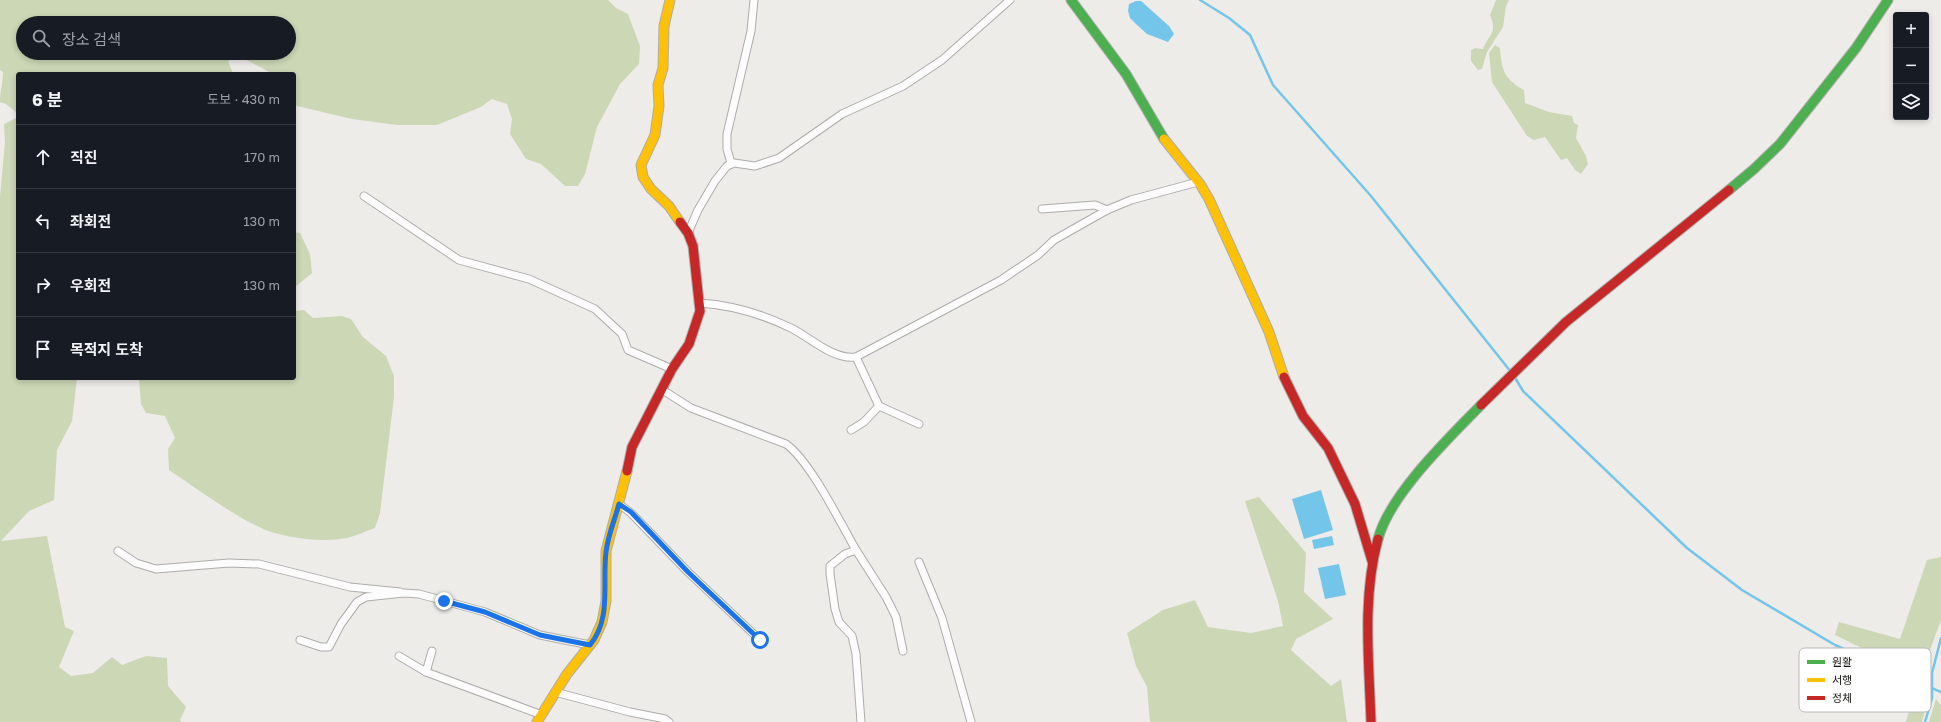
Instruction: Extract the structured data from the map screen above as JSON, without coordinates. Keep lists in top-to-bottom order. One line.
{"legend":["원활","서행","정체"],"page":{"map_buttons":["+","−"],"search":"장소 검색","heading":["6 분","도보 · 430 m"],"list":[["직진","170 m"],["좌회전","130 m"],["우회전","130 m"],"목적지 도착"]}}
